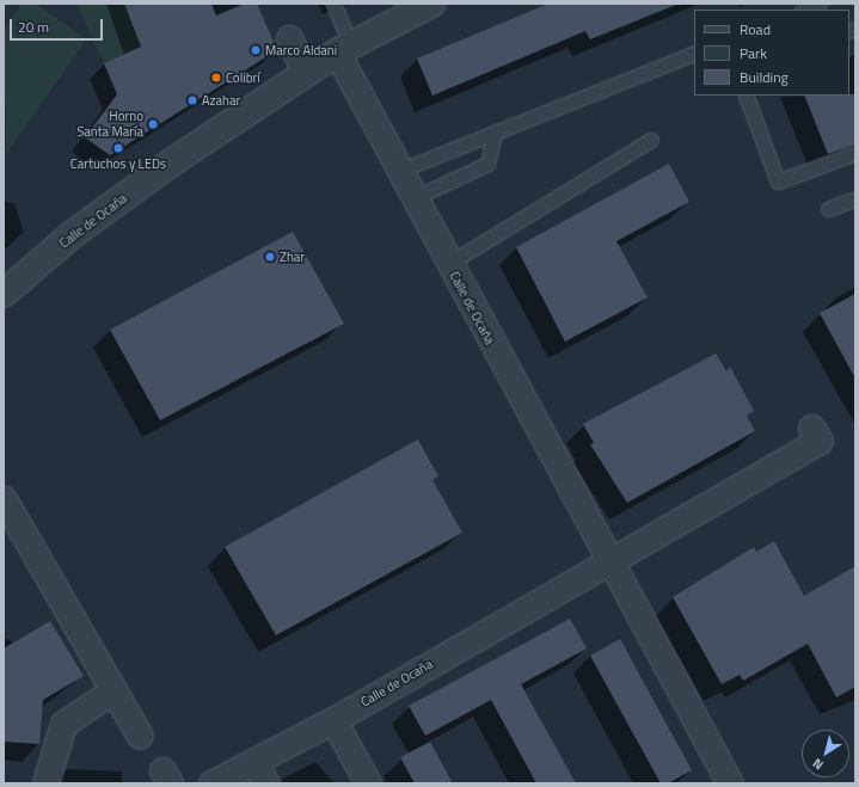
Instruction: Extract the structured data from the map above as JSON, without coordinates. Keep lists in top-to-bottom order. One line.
{"streets":{"street":["Calle de Ocaña"]},"places":["Marco Aldani","Colibrí","Azahar","Horno Santa María","Cartuchos y LEDs","Zhar"],"legend":["Road","Park","Building"],"scale_bar":"20 m","north":"bottom left"}
